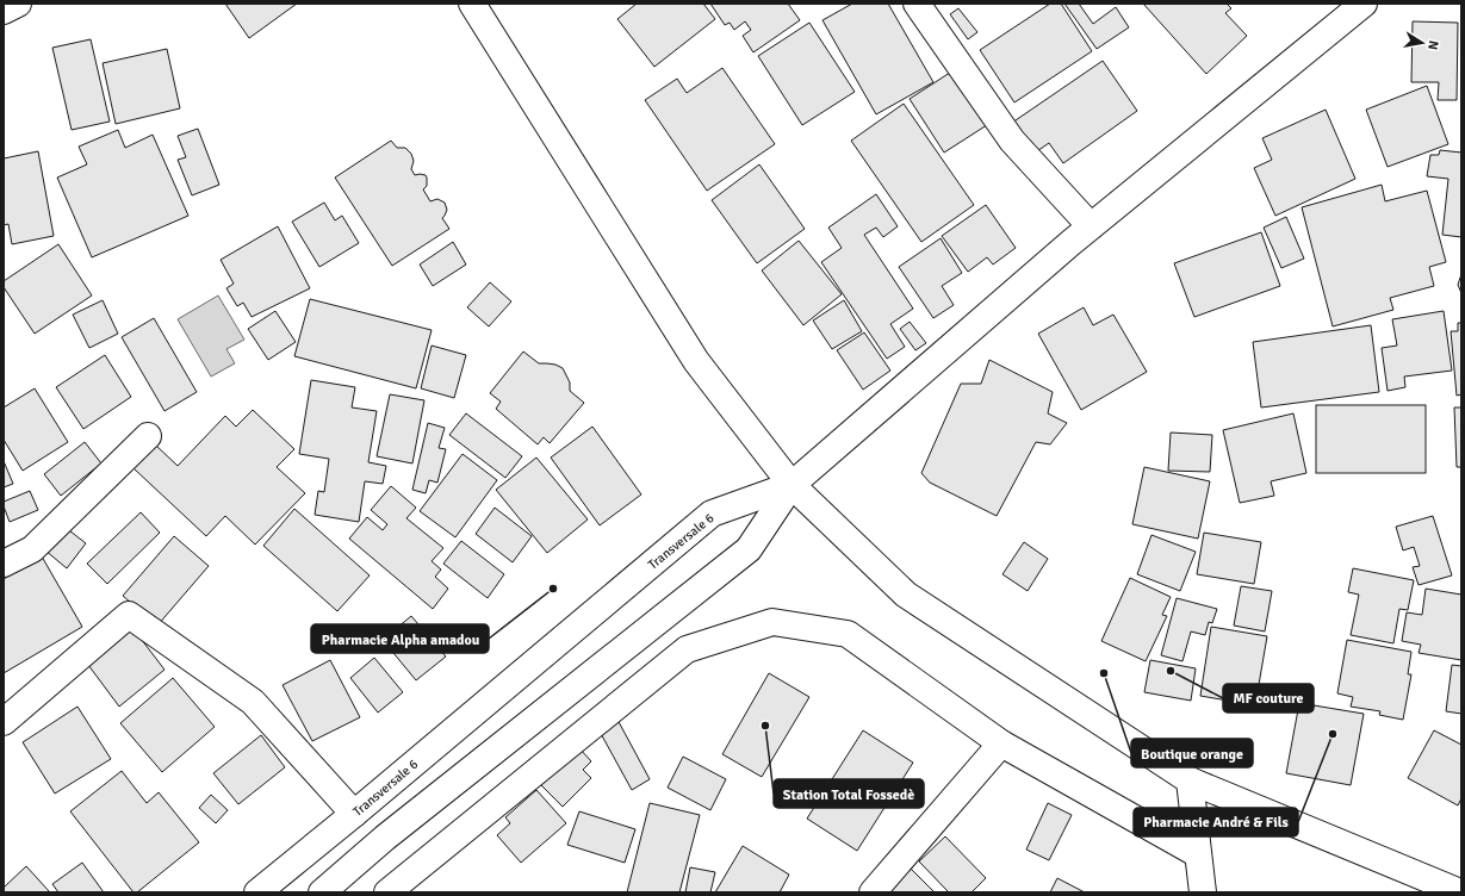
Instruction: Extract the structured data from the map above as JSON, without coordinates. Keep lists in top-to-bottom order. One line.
{"streets":{"main road":["Transversale 6"]},"places":["Pharmacie Alpha amadou","MF couture","Boutique orange","Station Total Fossedè","Pharmacie André & Fils"],"north":"right"}
